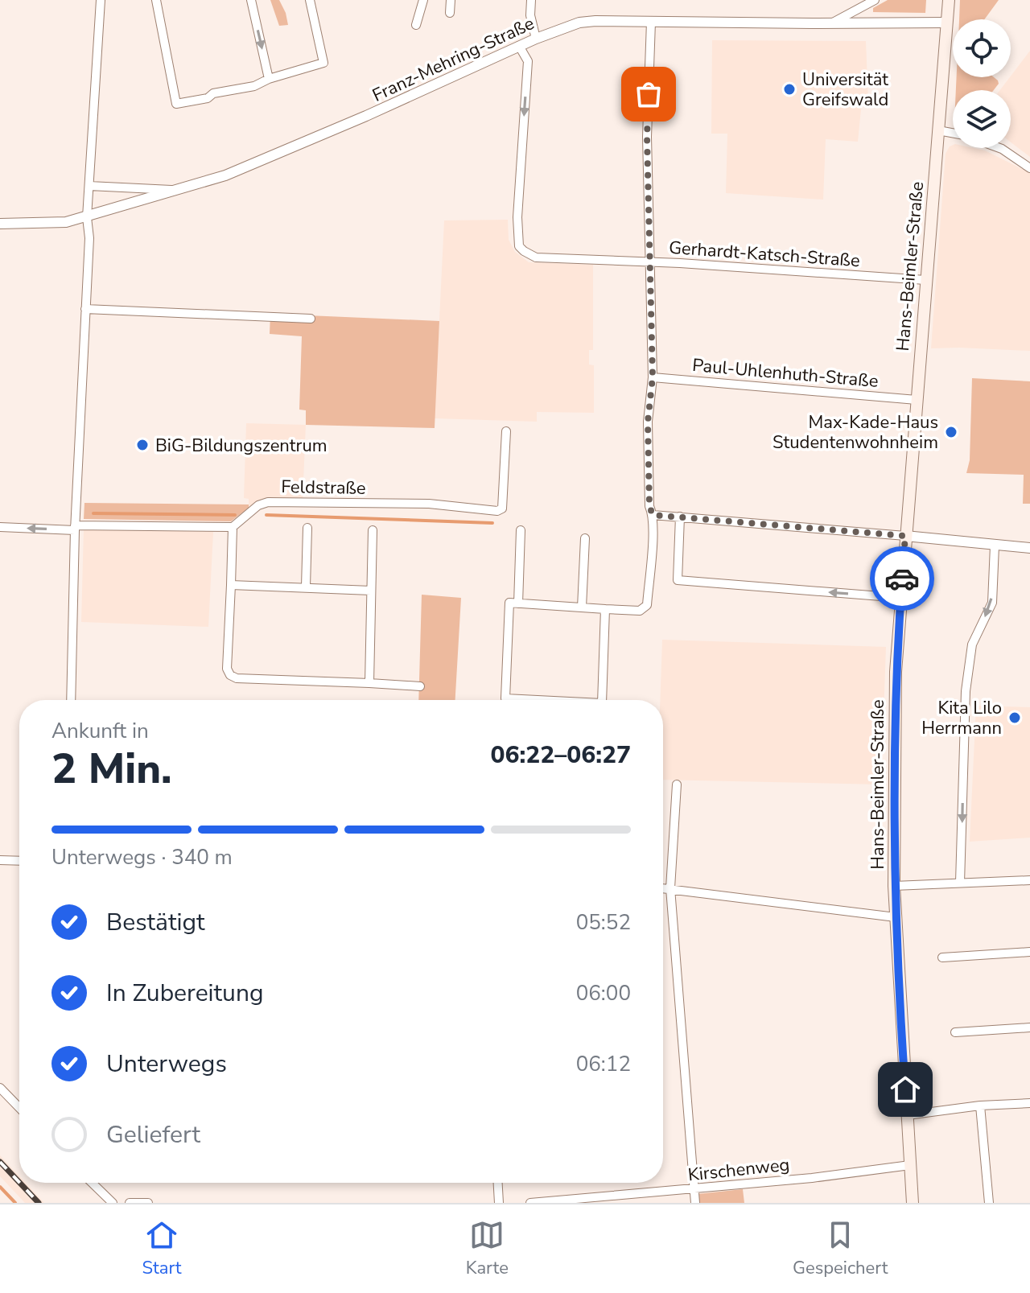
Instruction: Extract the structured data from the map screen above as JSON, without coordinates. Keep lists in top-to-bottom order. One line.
{"streets":{"main road":["Hans-Beimler-Straße"],"street":["Franz-Mehring-Straße","Gerhardt-Katsch-Straße","Paul-Uhlenhuth-Straße","Feldstraße","Kirschenweg"]},"crossings":[["Franz-Mehring-Straße","Gerhardt-Katsch-Straße"],["Franz-Mehring-Straße","Hans-Beimler-Straße"],["Gerhardt-Katsch-Straße","Hans-Beimler-Straße"],["Hans-Beimler-Straße","Paul-Uhlenhuth-Straße"],["Hans-Beimler-Straße","Kirschenweg"]],"places":["Universität Greifswald","Max-Kade-Haus Studentenwohnheim","BiG-Bildungszentrum","Kita Lilo Herrmann"],"page":{"heading":["2 Min.","Ankunft in","06:22–06:27"],"bar":"Unterwegs · 340 m","list":[["Bestätigt","05:52"],["In Zubereitung","06:00"],["Unterwegs","06:12"],"Geliefert"],"tabs":["Start","Karte","Gespeichert"]}}
